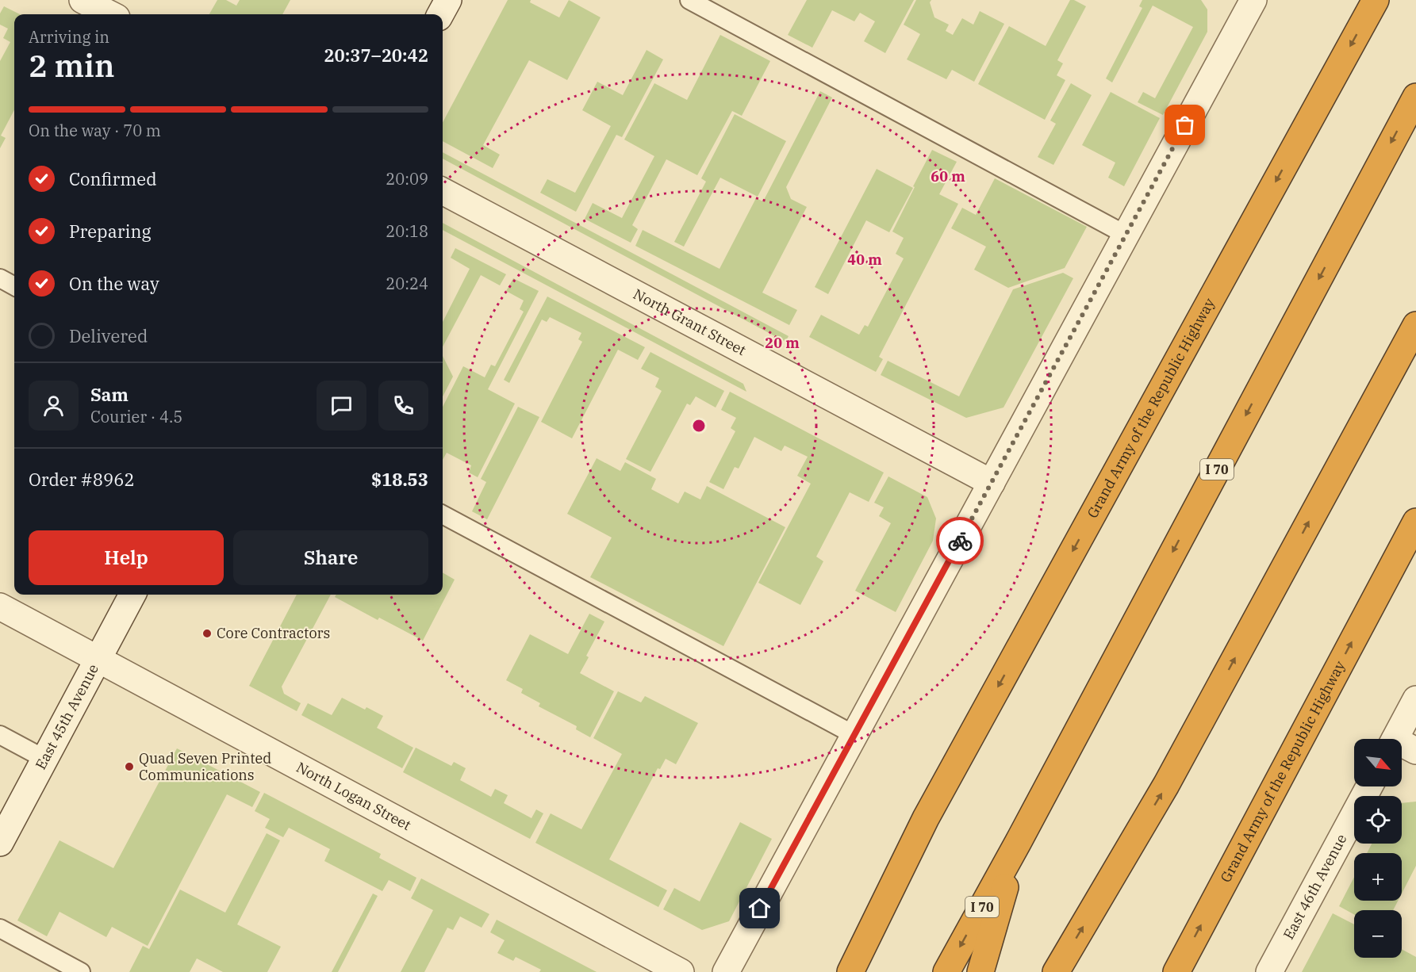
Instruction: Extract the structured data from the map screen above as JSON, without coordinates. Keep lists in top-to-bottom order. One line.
{"streets":{"highway":["Grand Army of the Republic Highway","I 70"],"street":["North Grant Street","East 45th Avenue","North Logan Street","East 46th Avenue"]},"crossings":[["East 45th Avenue","North Logan Street"]],"places":["Core Contractors","Quad Seven Printed Communications"],"north":"bottom right","page":{"heading":["2 min","Arriving in","20:37–20:42"],"panel":["Sam","Courier · 4.5","Order #8962","$18.53"],"bar":"On the way · 70 m","list":[["Confirmed","20:09"],["Preparing","20:18"],["On the way","20:24"],"Delivered"],"buttons":["Help","Share"],"map_buttons":["+","−"]},"rings":["60 m","40 m","20 m"]}
